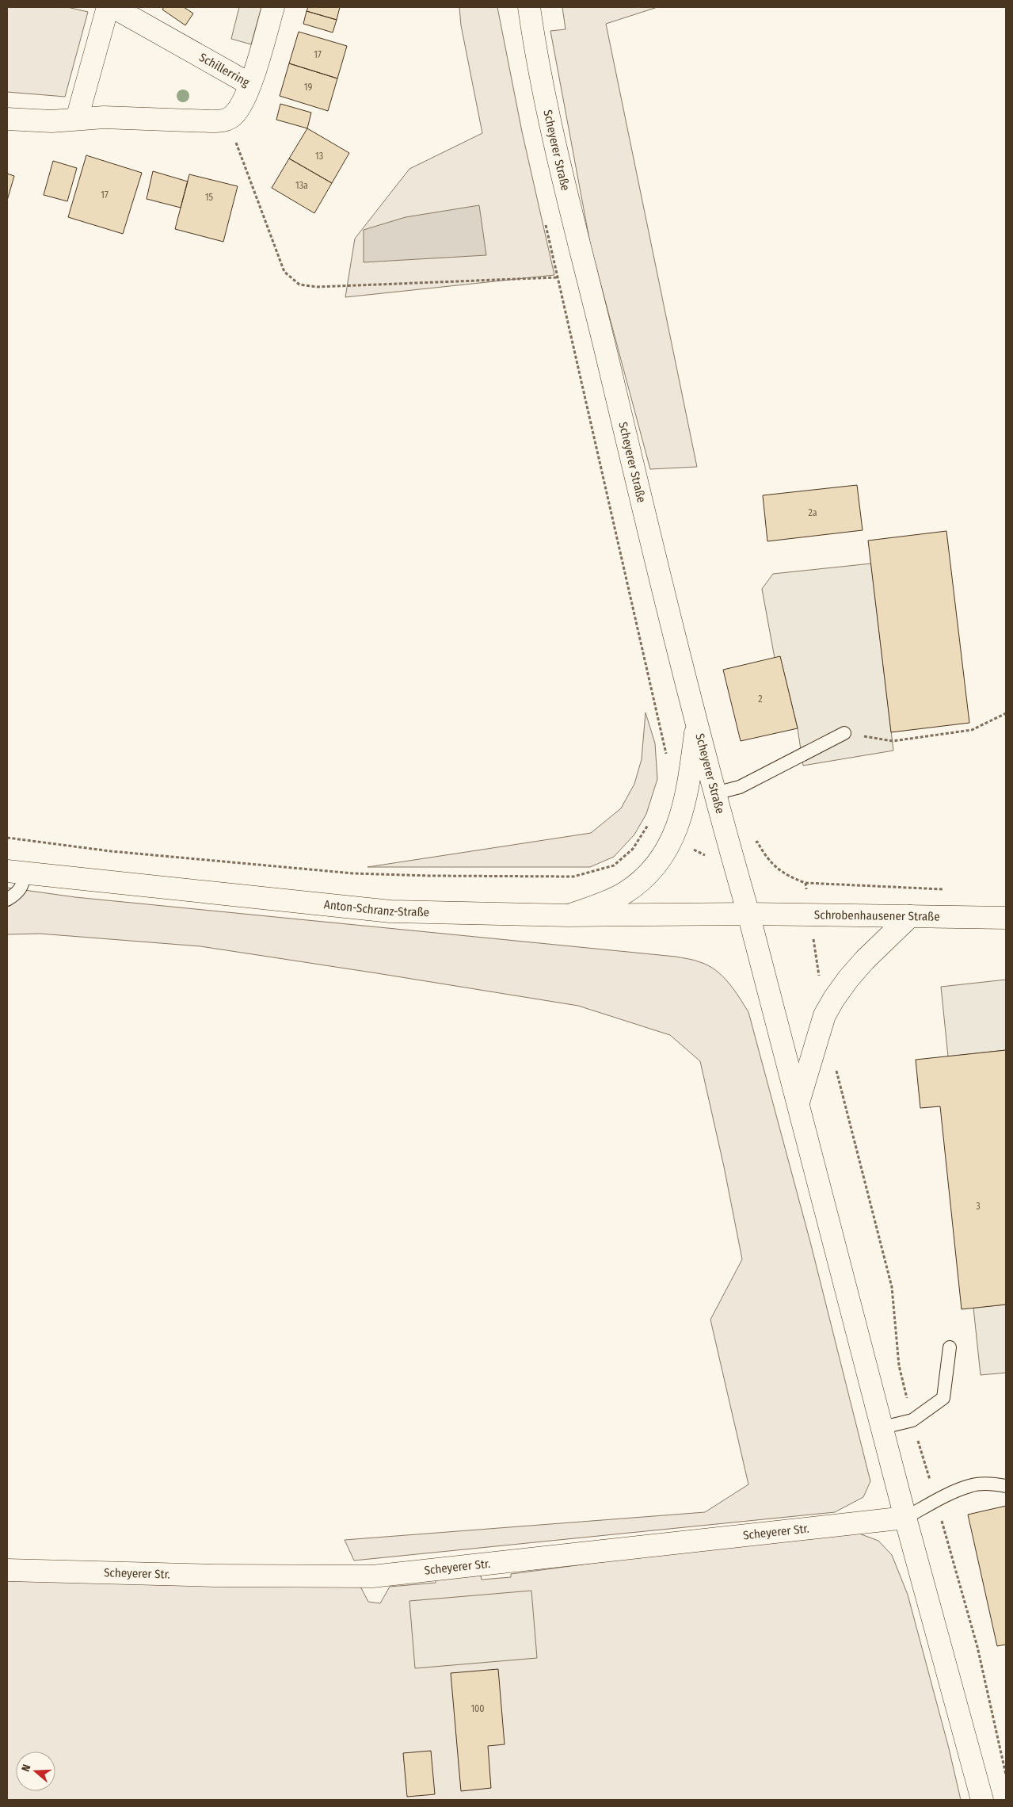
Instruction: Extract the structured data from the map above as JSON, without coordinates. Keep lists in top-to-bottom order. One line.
{"streets":{"street":["Schillerring","Scheyerer Straße","Anton-Schranz-Straße","Schrobenhausener Straße","Scheyerer Str."]},"crossings":[["Scheyerer Straße","Anton-Schranz-Straße"],["Scheyerer Straße","Schrobenhausener Straße"],["Scheyerer Straße","Scheyerer Str."],["Anton-Schranz-Straße","Schrobenhausener Straße"]],"house_numbers":["17","19","13","13a","17","15","2a","2","3","100"],"north":"left"}
